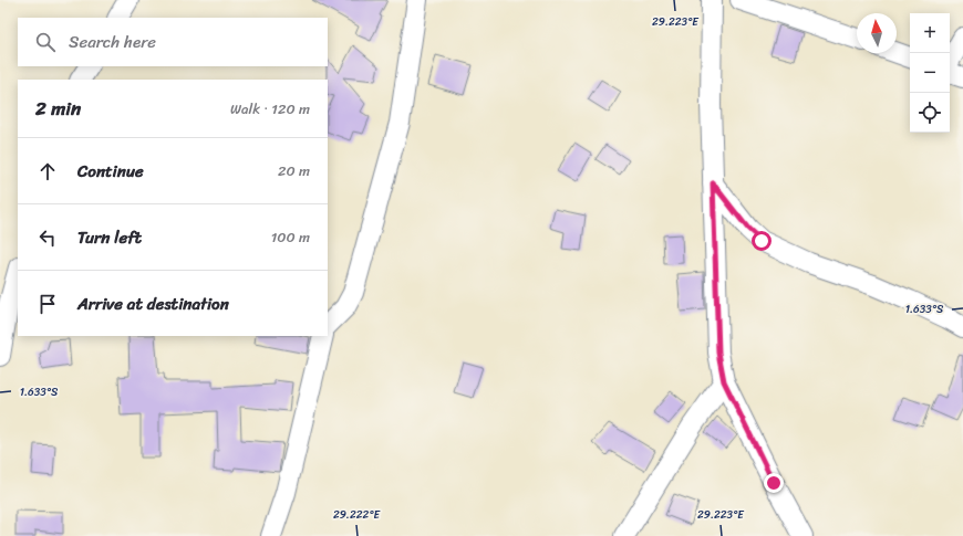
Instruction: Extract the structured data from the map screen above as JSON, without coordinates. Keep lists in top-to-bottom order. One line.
{"north":"top","page":{"map_buttons":["+","−"],"search":"Search here","heading":["2 min","Walk · 120 m"],"list":[["Continue","20 m"],["Turn left","100 m"],"Arrive at destination"]},"coordinates":["29.223°E","1.633°S","29.222°E"]}
